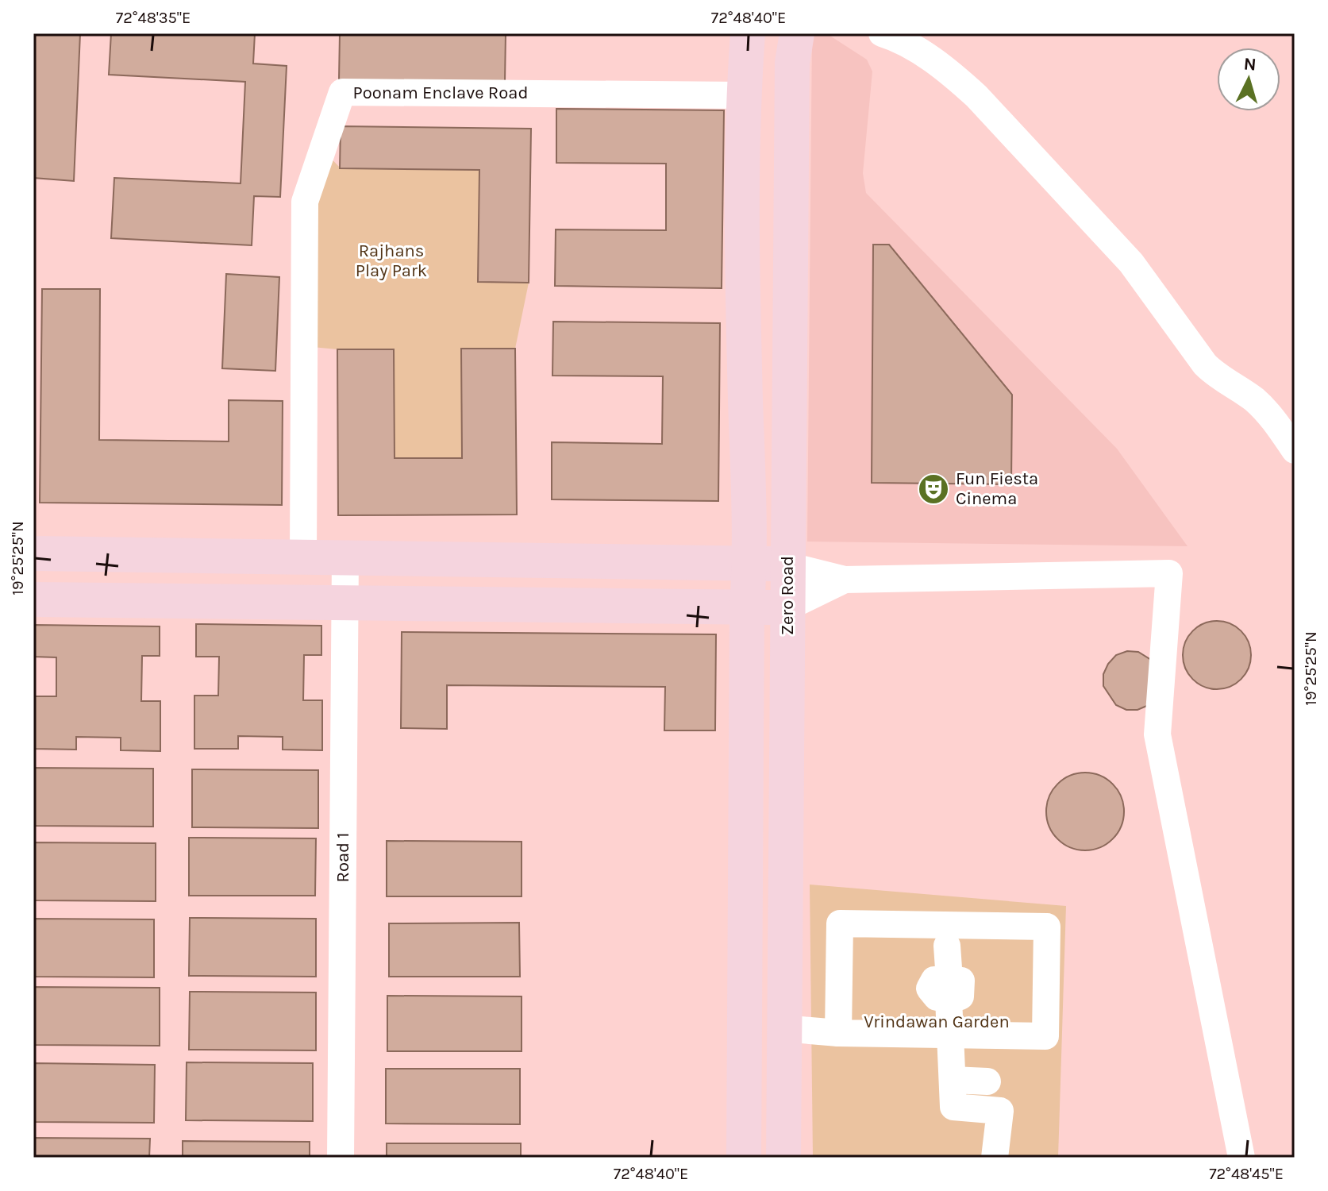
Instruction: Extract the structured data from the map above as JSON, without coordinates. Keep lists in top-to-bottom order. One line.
{"streets":{"street":["Poonam Enclave Road","Zero Road","Road 1"]},"parks":["Rajhans Play Park","Vrindawan Garden"],"places":{"theatre":["Fun Fiesta Cinema"]},"north":"top","coordinates":["72°48'35\"E","72°48'40\"E","19°25'25\"N","72°48'45\"E"]}
